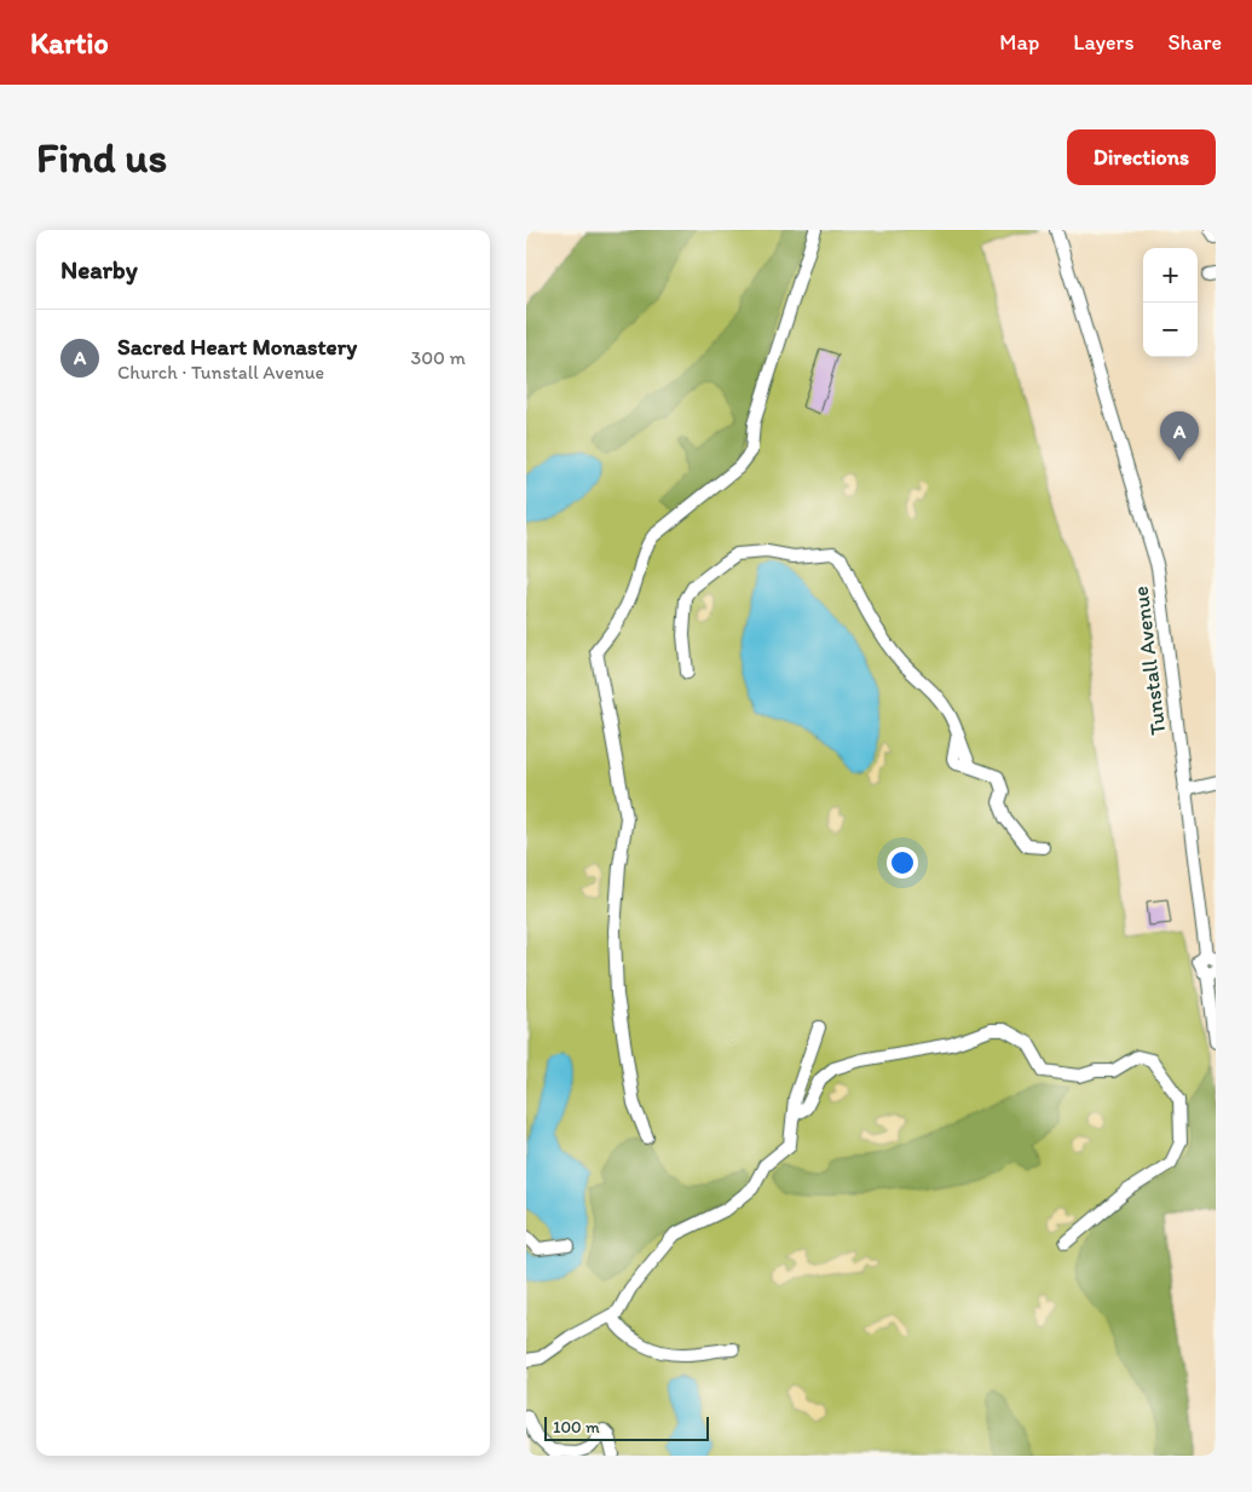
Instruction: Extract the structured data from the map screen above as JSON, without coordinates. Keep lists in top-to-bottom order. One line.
{"streets":{"street":["Tunstall Avenue"]},"scale_bar":"100 m","page":{"header":"Kartio","nav":["Map","Layers","Share"],"buttons":"Directions","title":"Find us","heading":"Nearby","map_buttons":["+","−"],"list":[{"mark":"A","name":"Sacred Heart Monastery","note":"Church · Tunstall Avenue","value":"300 m"}],"pins":"A","scale":"100 m"}}
